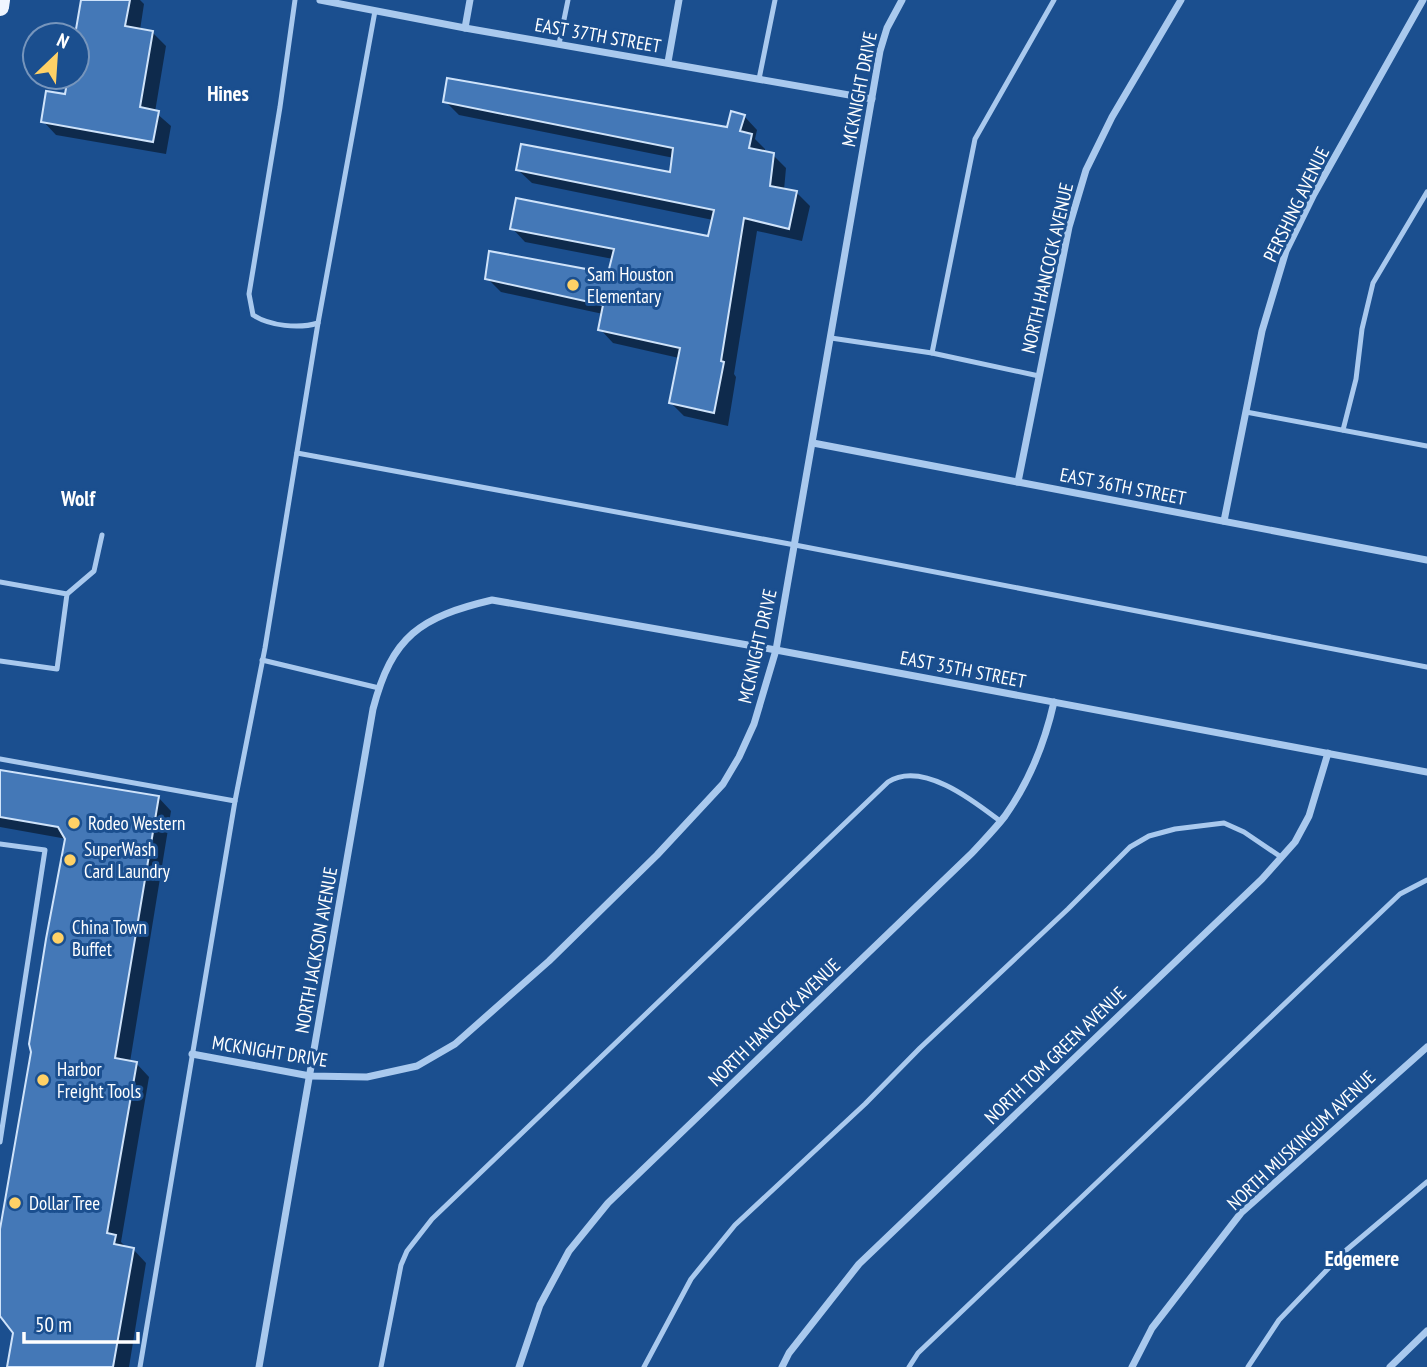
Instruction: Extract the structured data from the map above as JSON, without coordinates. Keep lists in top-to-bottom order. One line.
{"streets":{"street":["EAST 37TH STREET","MCKNIGHT DRIVE","PERSHING AVENUE","NORTH HANCOCK AVENUE","EAST 36TH STREET","EAST 35TH STREET","NORTH JACKSON AVENUE","NORTH TOM GREEN AVENUE","NORTH MUSKINGUM AVENUE"]},"crossings":[["EAST 37TH STREET","MCKNIGHT DRIVE"],["MCKNIGHT DRIVE","EAST 36TH STREET"],["MCKNIGHT DRIVE","EAST 35TH STREET"],["MCKNIGHT DRIVE","NORTH JACKSON AVENUE"],["PERSHING AVENUE","EAST 36TH STREET"],["NORTH HANCOCK AVENUE","EAST 36TH STREET"],["NORTH HANCOCK AVENUE","EAST 35TH STREET"],["EAST 35TH STREET","NORTH JACKSON AVENUE"],["EAST 35TH STREET","NORTH TOM GREEN AVENUE"]],"districts":["Hines","Wolf","Edgemere"],"places":["Sam Houston Elementary","Rodeo Western","SuperWash Card Laundry","China Town Buffet","Harbor Freight Tools","Dollar Tree"],"scale_bar":"50 m","north":"top right"}
